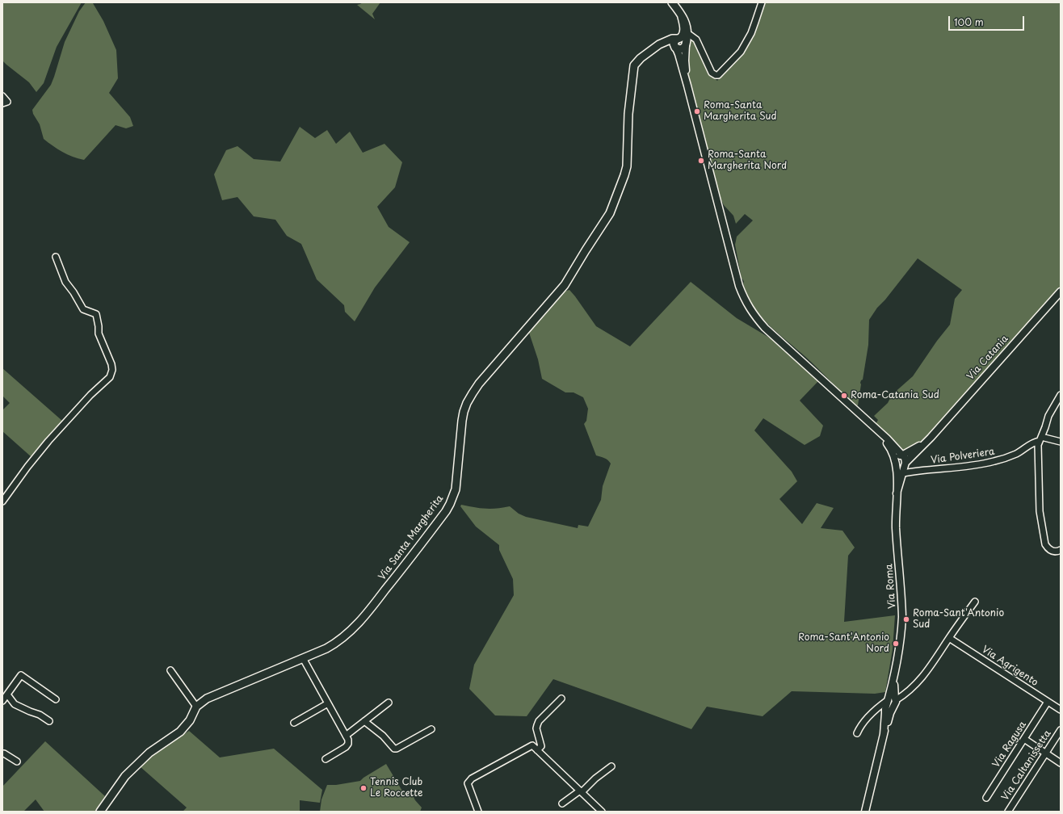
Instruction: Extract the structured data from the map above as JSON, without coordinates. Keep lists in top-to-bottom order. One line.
{"streets":{"main road":["Via Santa Margherita"],"street":["Via Catania","Via Polveriera","Via Roma","Via Agrigento","Via Ragusa","Via Caltanissetta"]},"crossings":[["Via Catania","Via Roma"],["Via Agrigento","Via Ragusa"]],"places":["Roma-Santa Margherita Sud","Roma-Santa Margherita Nord","Roma-Catania Sud","Roma-Sant'Antonio Sud","Roma-Sant'Antonio Nord","Tennis Club Le Roccette"],"scale_bar":"100 m"}
